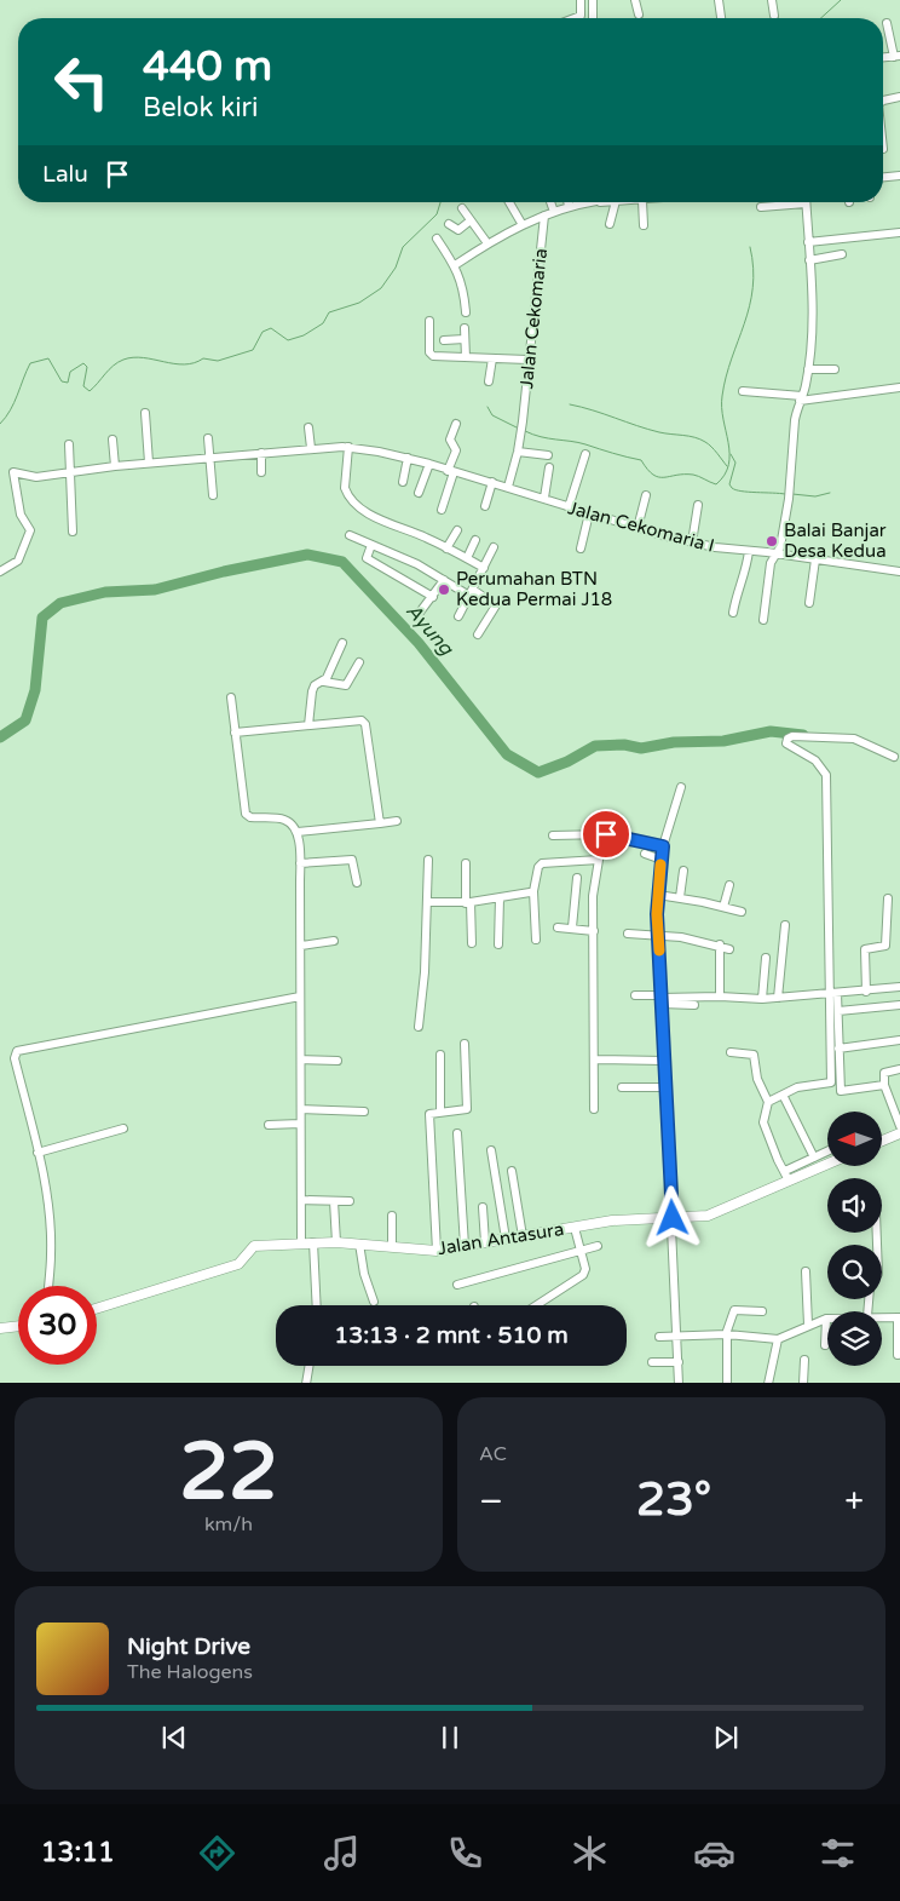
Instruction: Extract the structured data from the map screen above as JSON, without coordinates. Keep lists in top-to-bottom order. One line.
{"streets":{"main road":["Jalan Antasura"],"street":["Jalan Cekomaria","Jalan Cekomaria I"]},"crossings":[["Jalan Cekomaria","Jalan Cekomaria I"]],"water":["Ayung"],"places":["Balai Banjar Desa Kedua","Perumahan BTN Kedua Permai J18"],"north":"left","page":{"turn":["440 m","Belok kiri"],"then":"Lalu","limit":"30","trip":"13:13 · 2 mnt · 510 m","tile":[["22","km/h"],"AC"],"heat":["−","23°","+"],"song":["Night Drive","The Halogens"],"tabs":"13:11"}}
